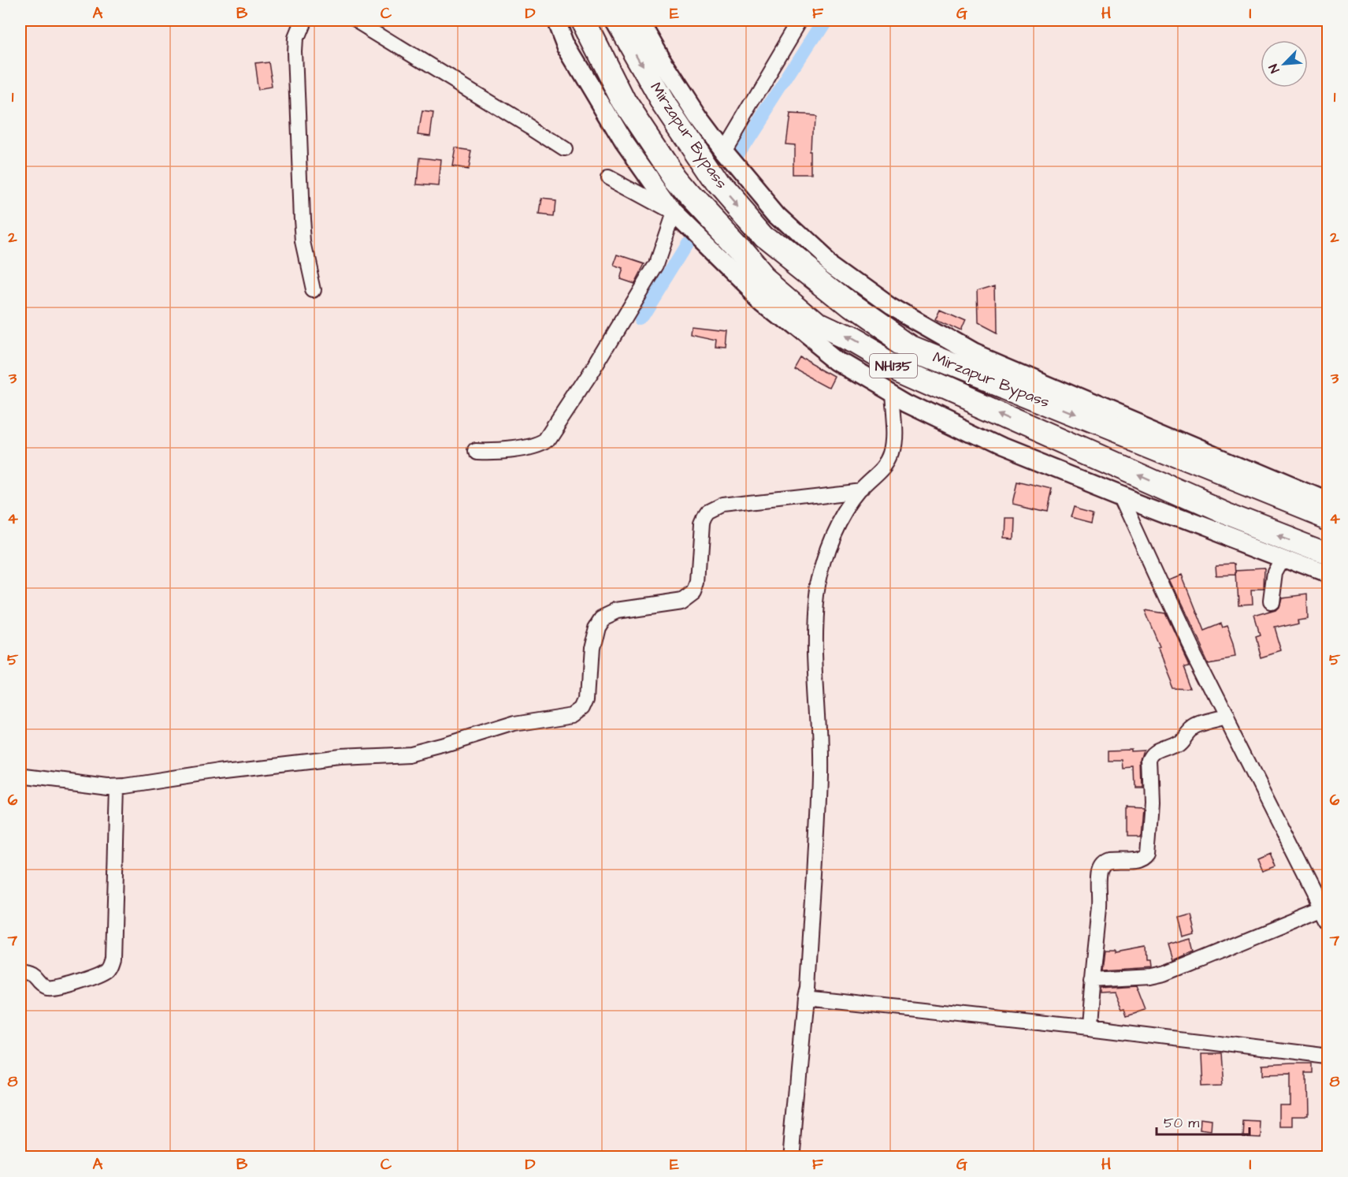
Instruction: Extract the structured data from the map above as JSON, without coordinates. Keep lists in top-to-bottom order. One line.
{"streets":{"highway":["Mirzapur Bypass","NH135"]},"scale_bar":"50 m","north":"bottom left","grid":{"columns":["A","B","C","D","E","F","G","H","I"],"rows":["1","2","3","4","5","6","7","8"]}}
